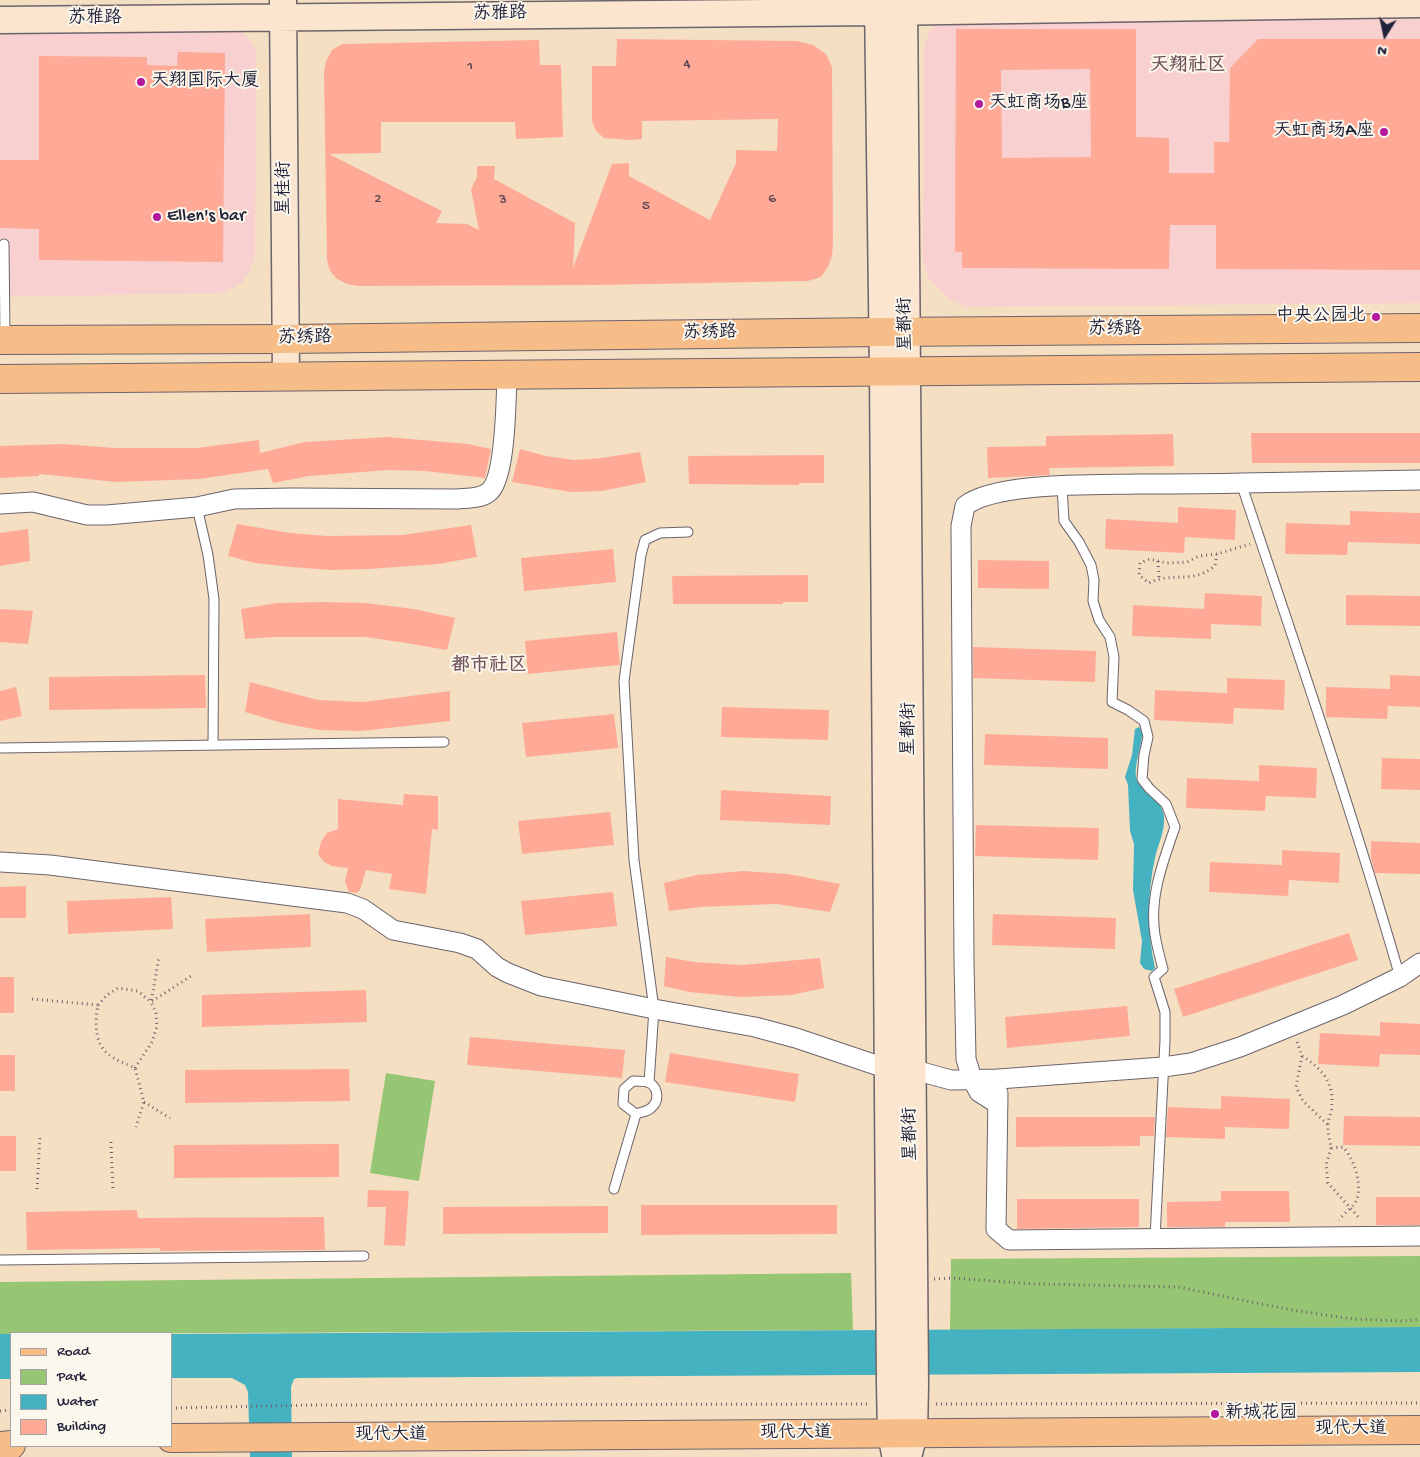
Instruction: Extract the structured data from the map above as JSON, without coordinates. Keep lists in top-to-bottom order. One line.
{"streets":{"main road":["苏绣路","现代大道"],"street":["苏雅路","星桂街","星都街"]},"crossings":[["苏雅路","星桂街"],["苏雅路","星都街"],["星桂街","苏绣路"],["星都街","苏绣路"],["星都街","现代大道"]],"districts":["天翔社区","都市社区"],"places":["天翔国际大厦","天虹商场B座","天虹商场A座","Ellen's bar","中央公园北","新城花园"],"house_numbers":["4","1","2","6","3","5"],"legend":["Road","Park","Water","Building"],"north":"bottom"}
